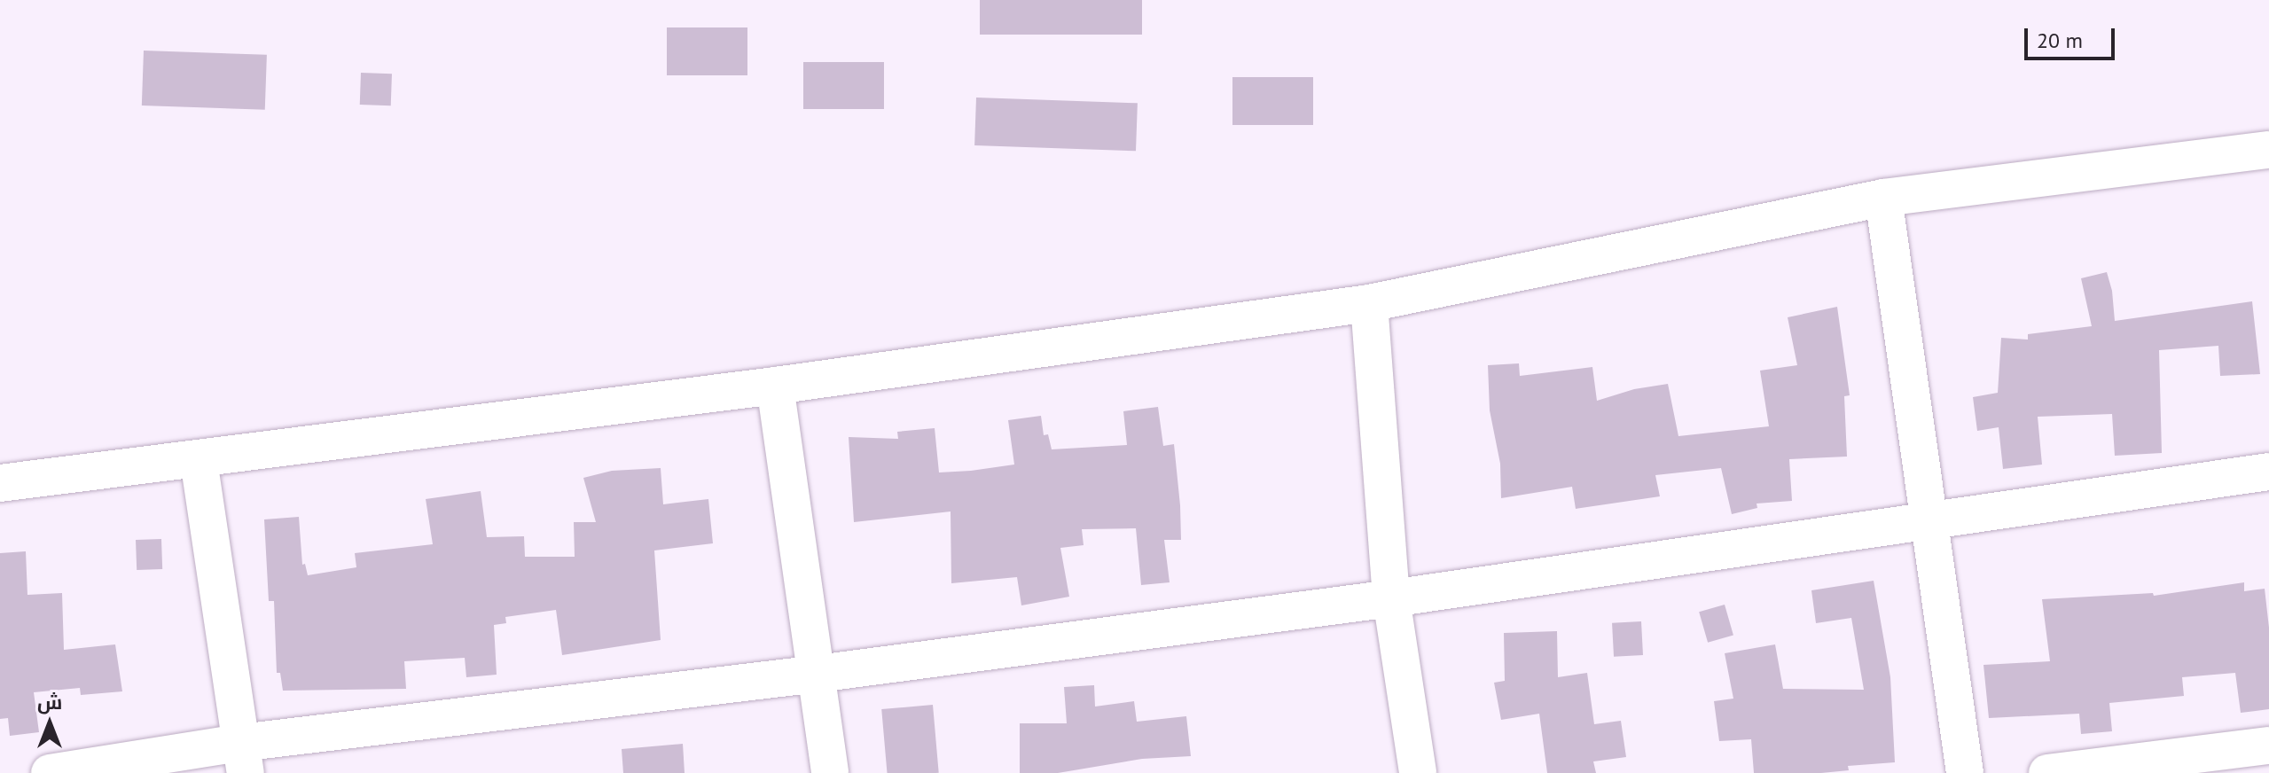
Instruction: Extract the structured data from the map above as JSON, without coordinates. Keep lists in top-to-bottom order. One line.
{"scale_bar":"20 m","north":"top"}
